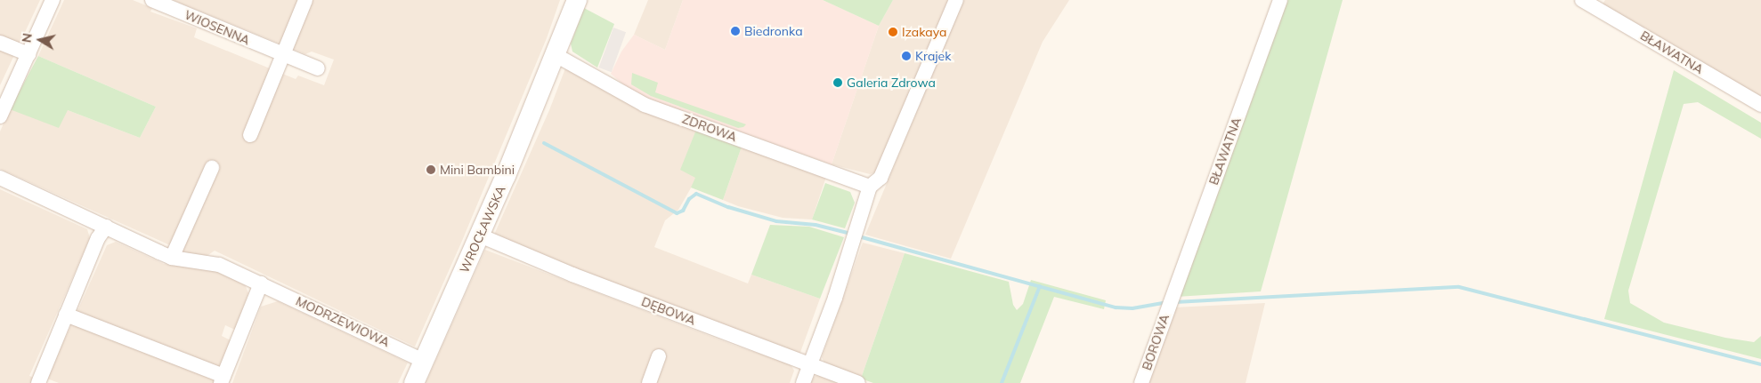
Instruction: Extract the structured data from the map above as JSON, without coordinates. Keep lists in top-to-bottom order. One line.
{"streets":{"street":["WIOSENNA","BŁAWATNA","ZDROWA","WROCŁAWSKA","DĘBOWA","MODRZEWIOWA","BOROWA"]},"crossings":[["BŁAWATNA","BOROWA"],["ZDROWA","WROCŁAWSKA"],["WROCŁAWSKA","DĘBOWA"],["WROCŁAWSKA","MODRZEWIOWA"]],"places":["Biedronka","Izakaya","Krajek","Galeria Zdrowa","Mini Bambini"],"north":"left"}
